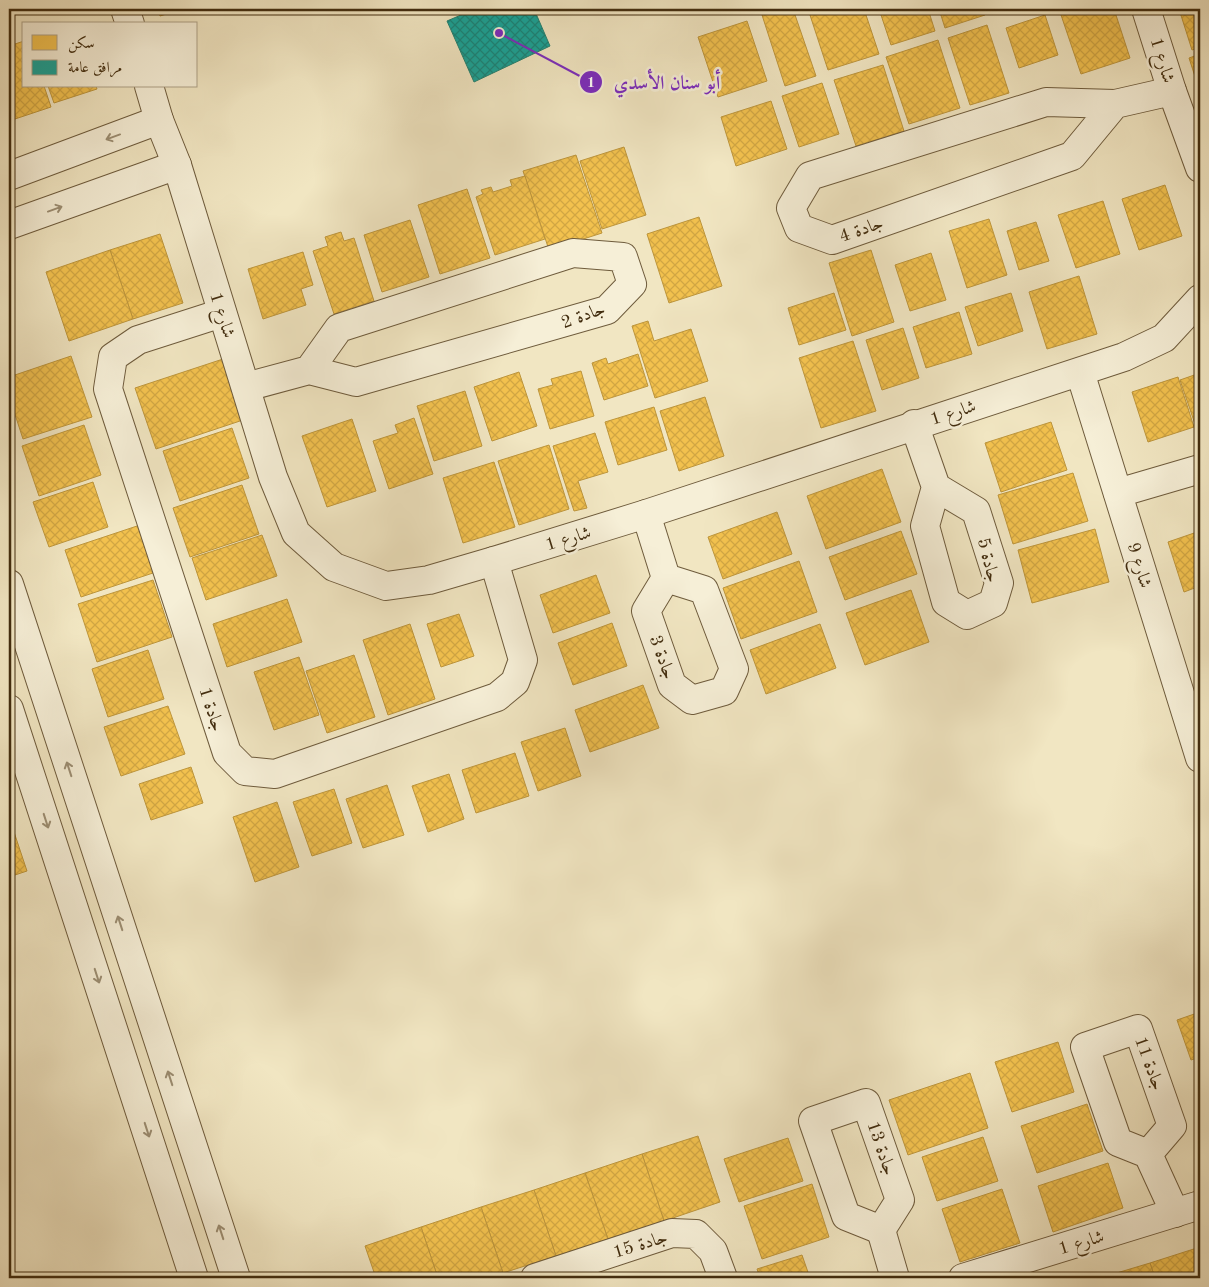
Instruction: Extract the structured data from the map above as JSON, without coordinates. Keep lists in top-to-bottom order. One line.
{"streets":{"street":["شارع 1","جادة 4","جادة 2","شارع 9","جادة 1","جادة 15"]},"crossings":[["شارع 1","جادة 4"],["شارع 1","جادة 2"],["شارع 1","شارع 9"],["شارع 1","جادة 1"]],"places":["أبو سنان الأسدي"],"legend":["سكن","مرافق عامة"]}
